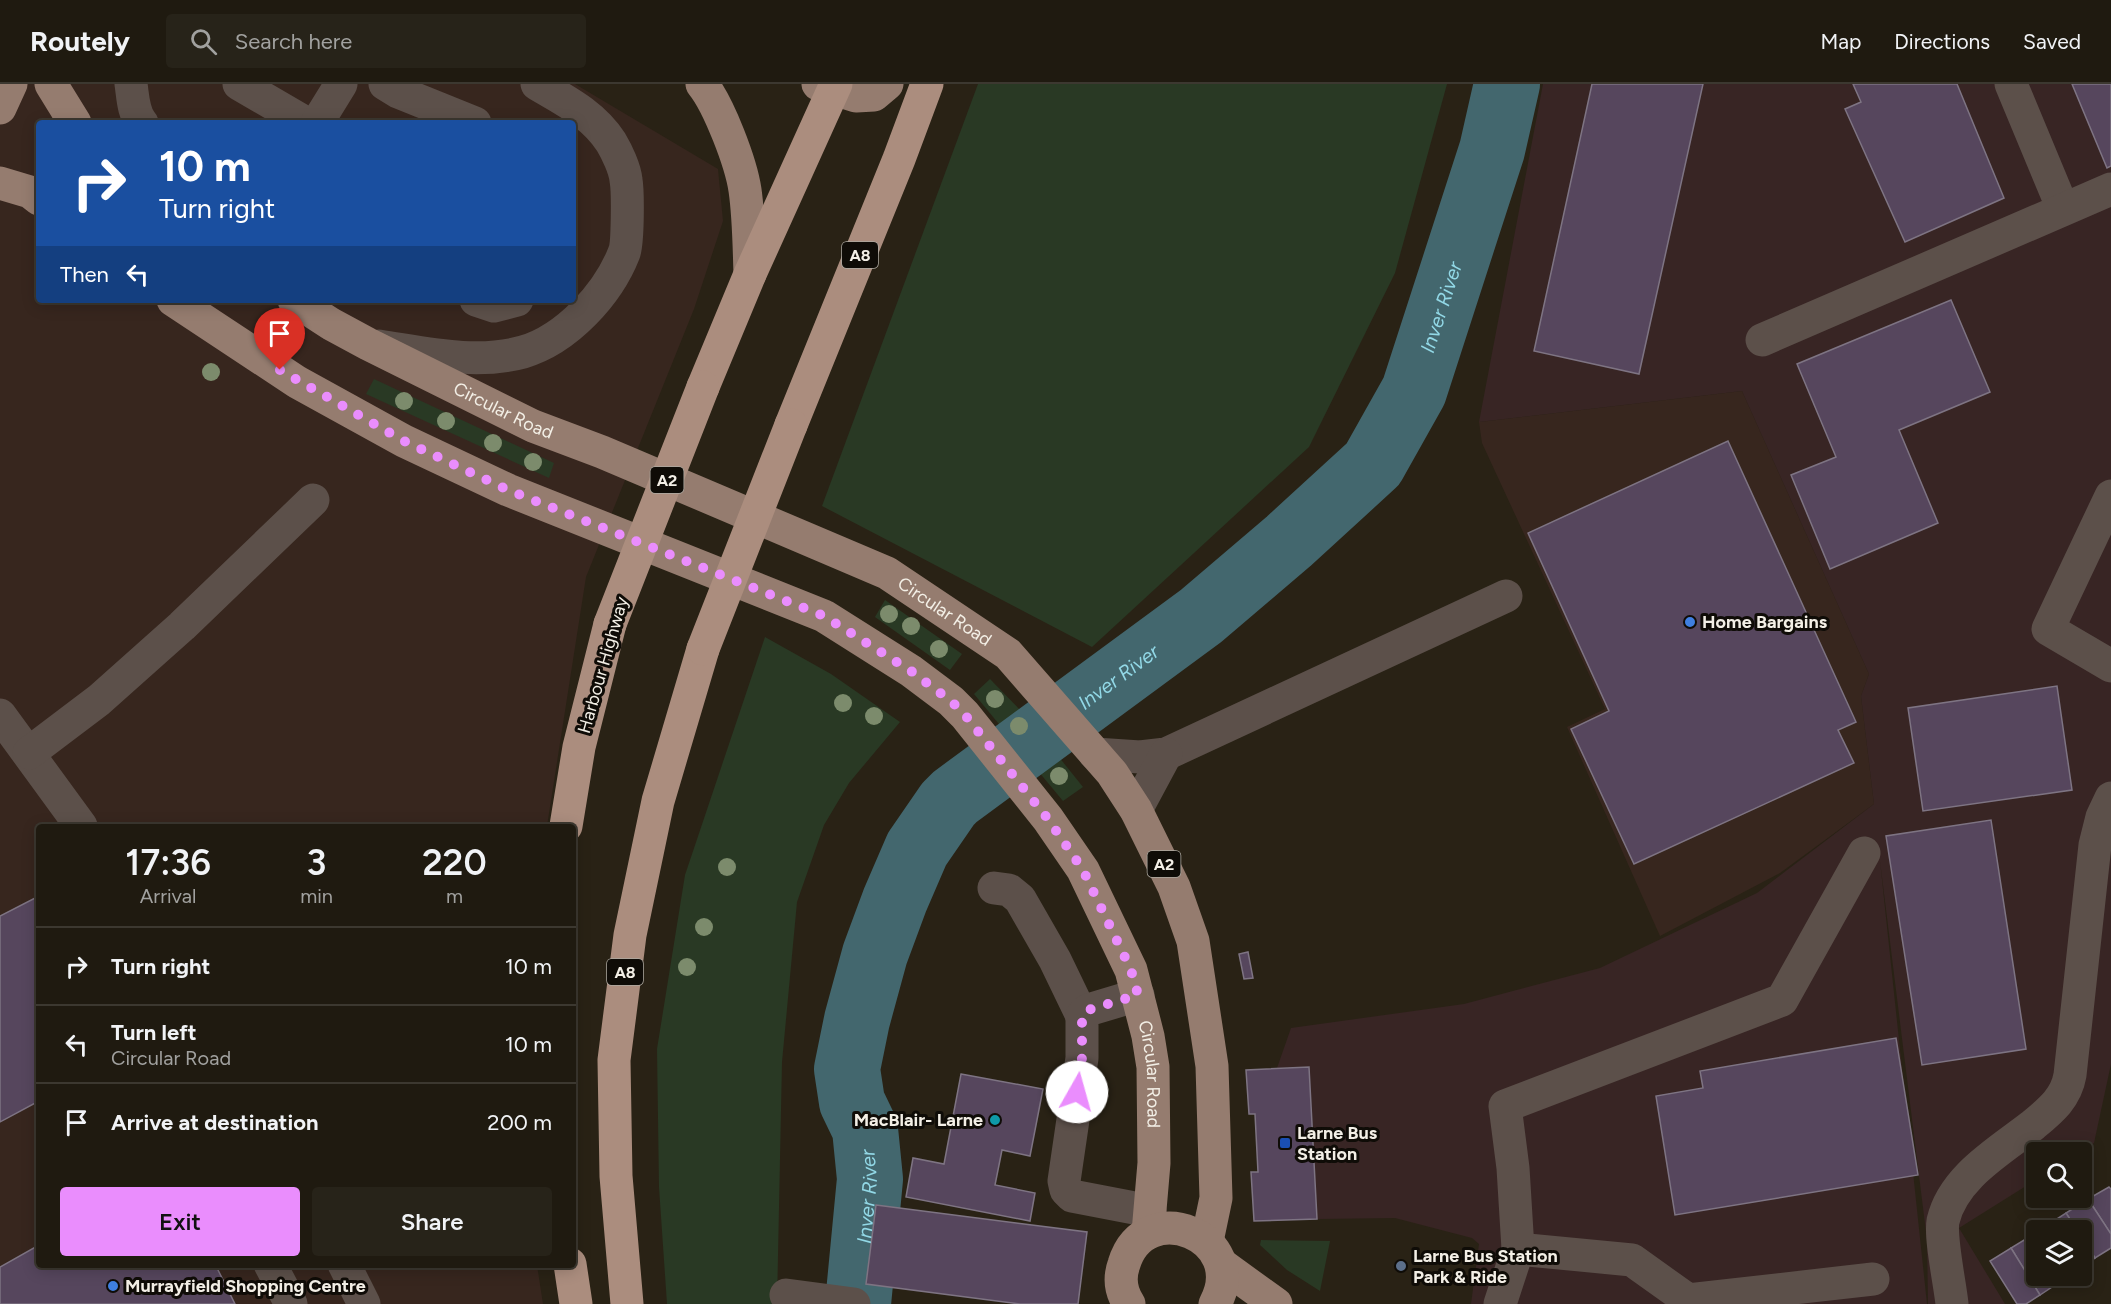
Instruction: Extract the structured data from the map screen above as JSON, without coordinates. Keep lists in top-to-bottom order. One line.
{"streets":{"highway":["A8","Harbour Highway"],"main road":["Circular Road","A2"]},"crossings":[["Circular Road","A2"]],"water":["Inver River"],"places":{"other":["Home Bargains","MacBlair- Larne","Larne Bus Station Park & Ride","Murrayfield Shopping Centre"],"transit":["Larne Bus Station"]},"page":{"header":"Routely","search":"Search here","nav":["Map","Directions","Saved"],"turn":["10 m","Turn right"],"then":"Then","eta":["17:36","Arrival","3","min","220","m"],"list":[{"name":"Turn right","value":"10 m"},{"name":"Turn left","note":"Circular Road","value":"10 m"},{"name":"Arrive at destination","value":"200 m"}],"buttons":["Exit","Share"]}}
